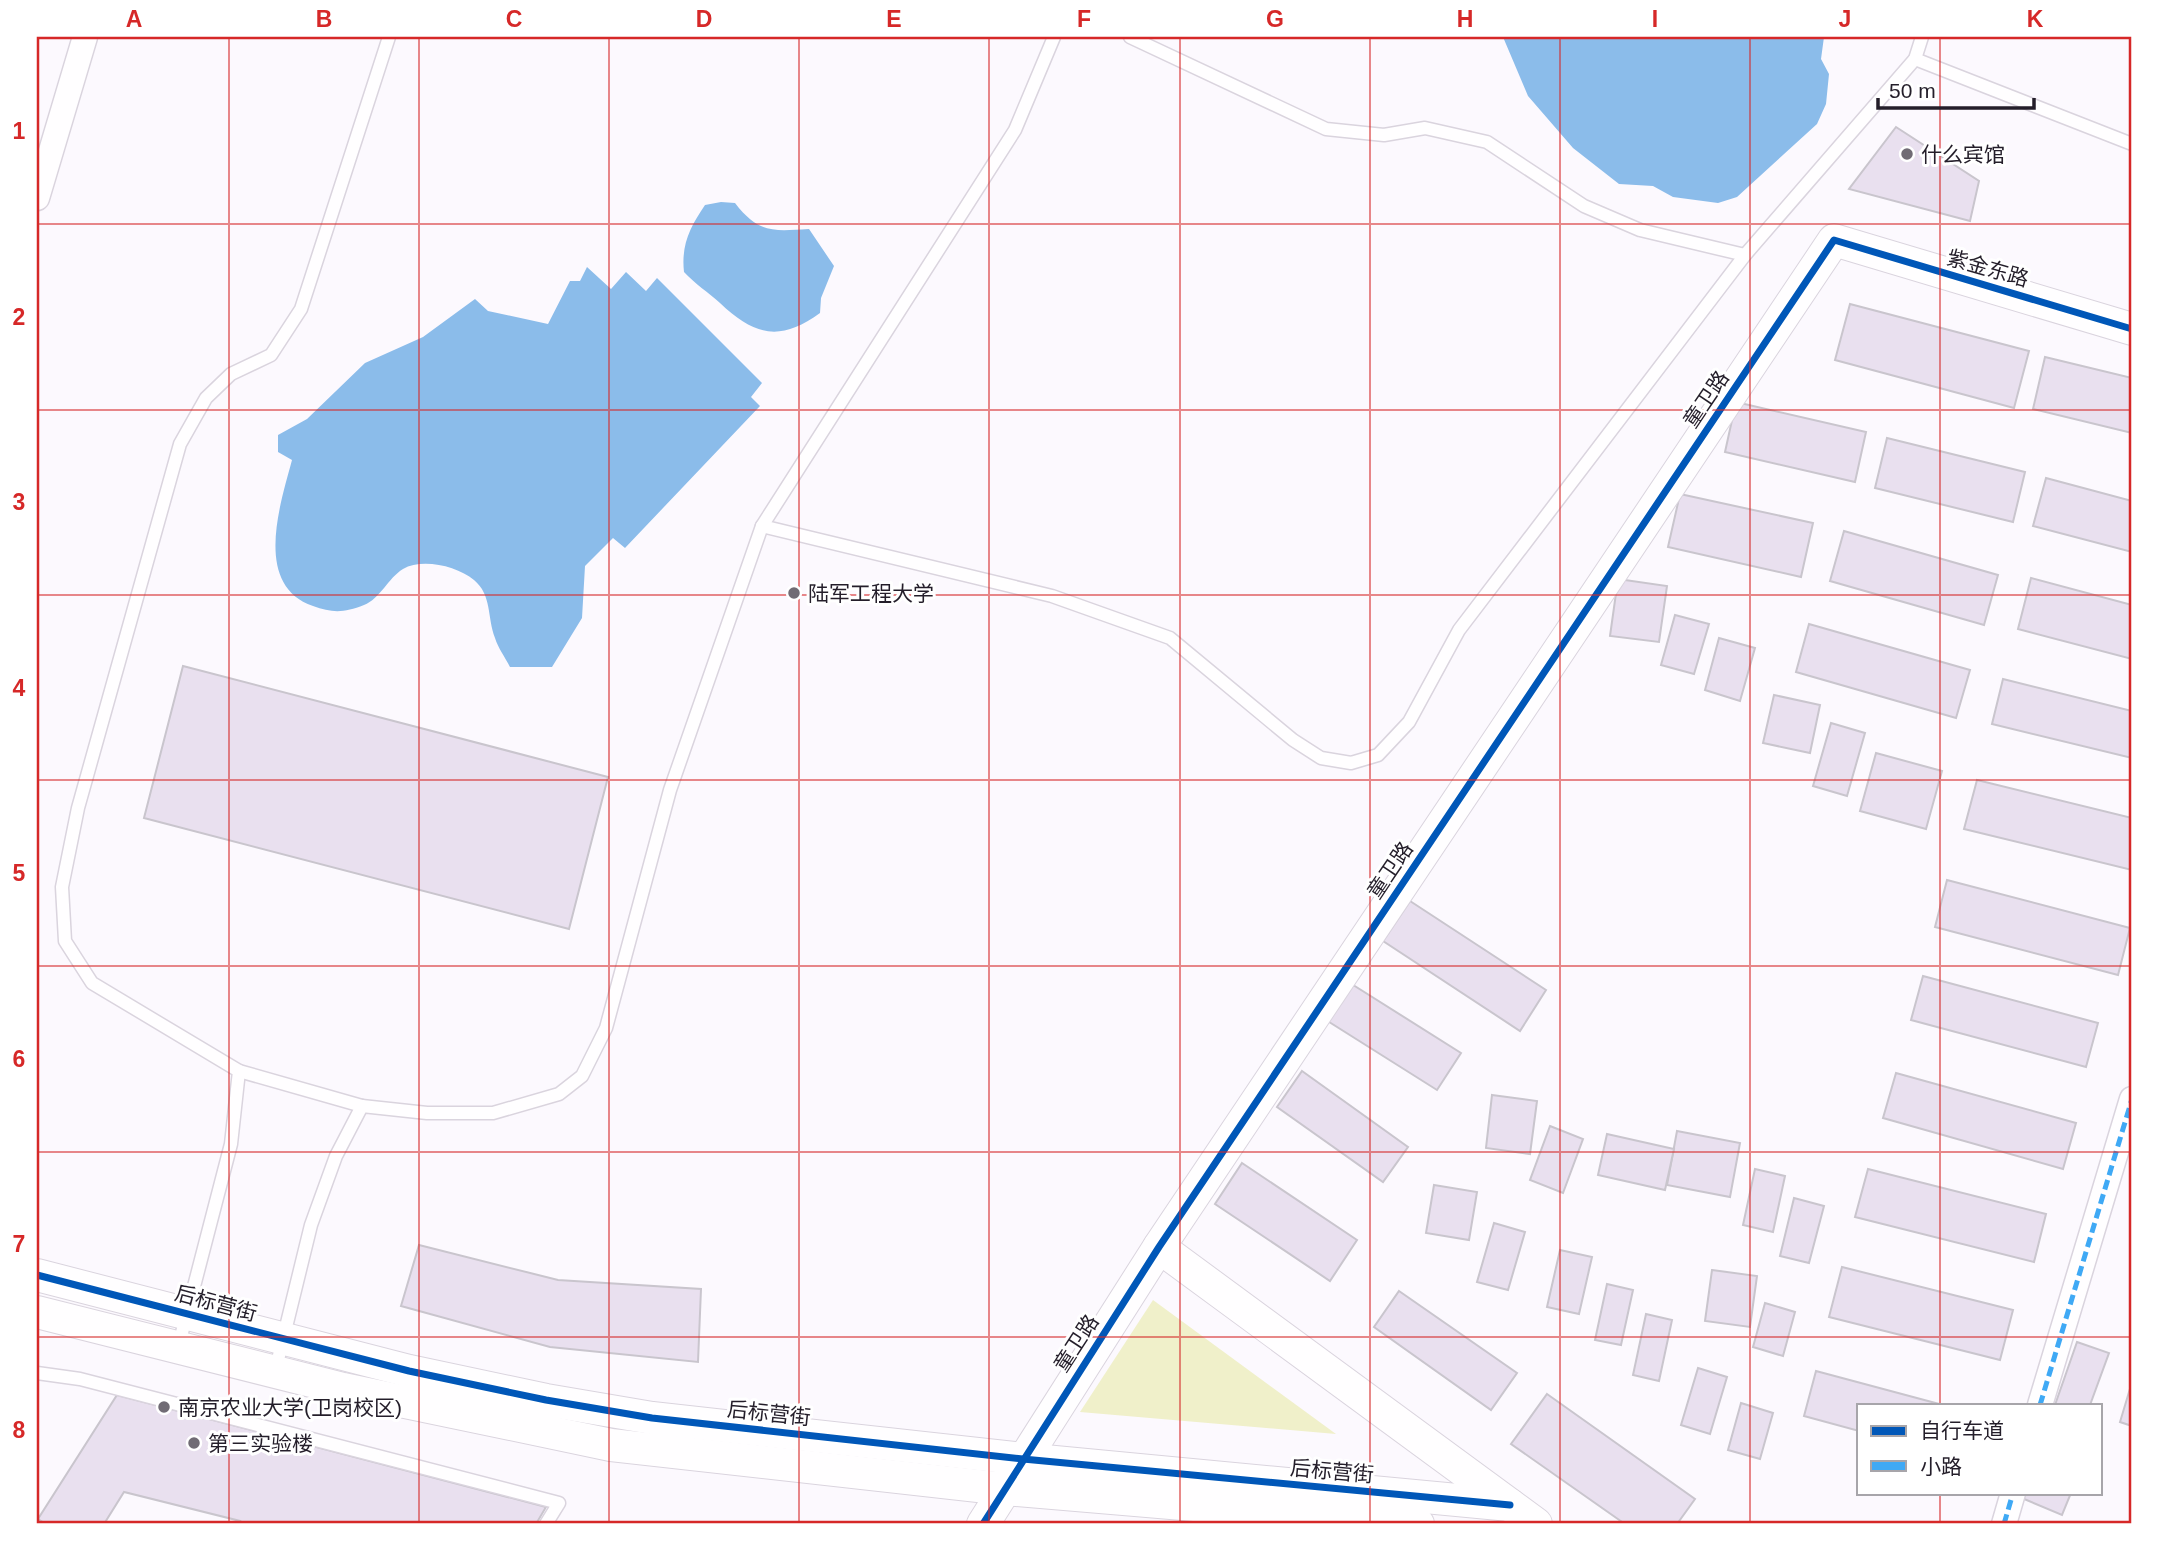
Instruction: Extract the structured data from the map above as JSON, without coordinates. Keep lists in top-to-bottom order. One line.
{"streets":{"street":["紫金东路","童卫路","后标营街"]},"crossings":[["紫金东路","童卫路"],["童卫路","后标营街"]],"places":["什么宾馆","陆军工程大学","南京农业大学(卫岗校区)","第三实验楼"],"legend":["自行车道","小路"],"scale_bar":"50 m","grid":{"columns":["A","B","C","D","E","F","G","H","I","J","K"],"rows":["1","2","3","4","5","6","7","8"]}}
